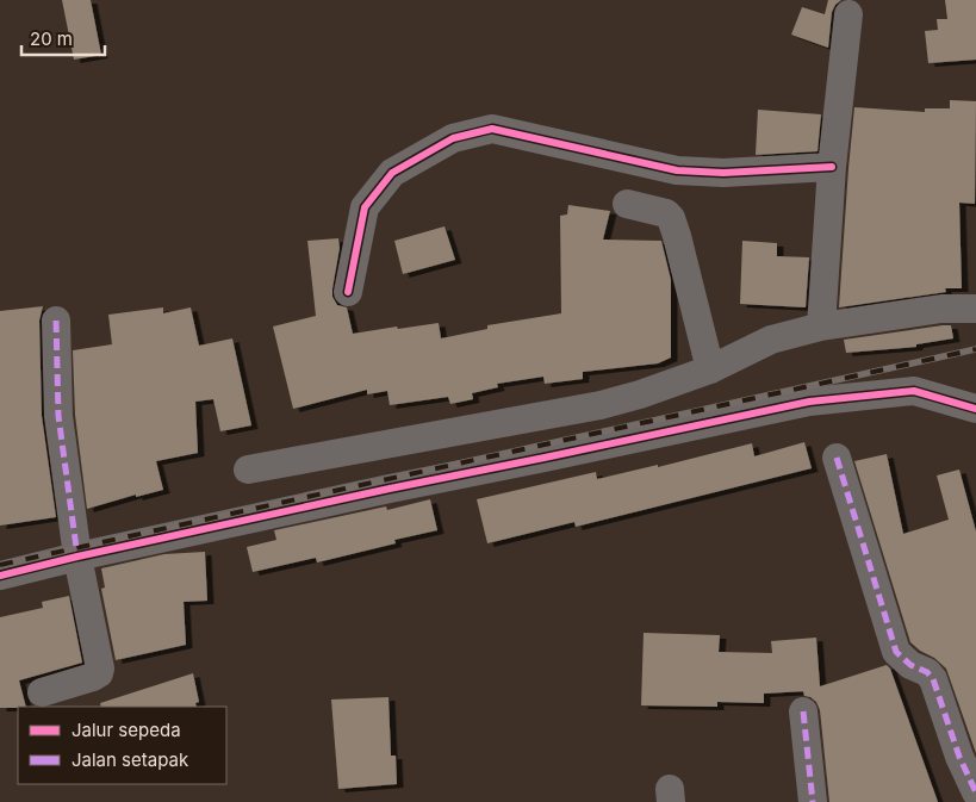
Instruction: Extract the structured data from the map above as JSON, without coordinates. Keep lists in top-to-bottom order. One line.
{"legend":["Jalur sepeda","Jalan setapak"],"scale_bar":"20 m"}
